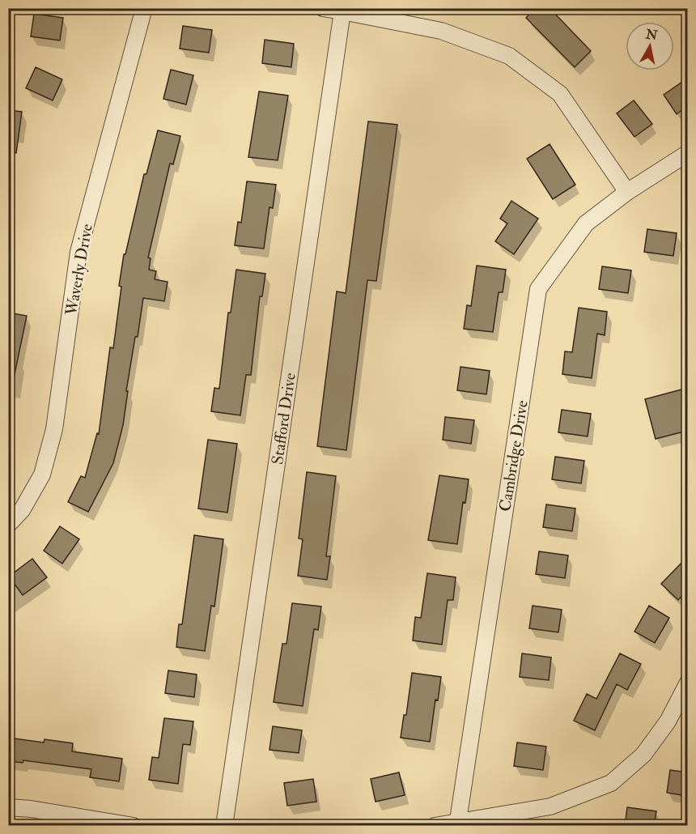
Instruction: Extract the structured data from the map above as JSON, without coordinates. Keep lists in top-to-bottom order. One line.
{"streets":{"street":["Waverly Drive","Stafford Drive","Cambridge Drive"]},"north":"top"}
